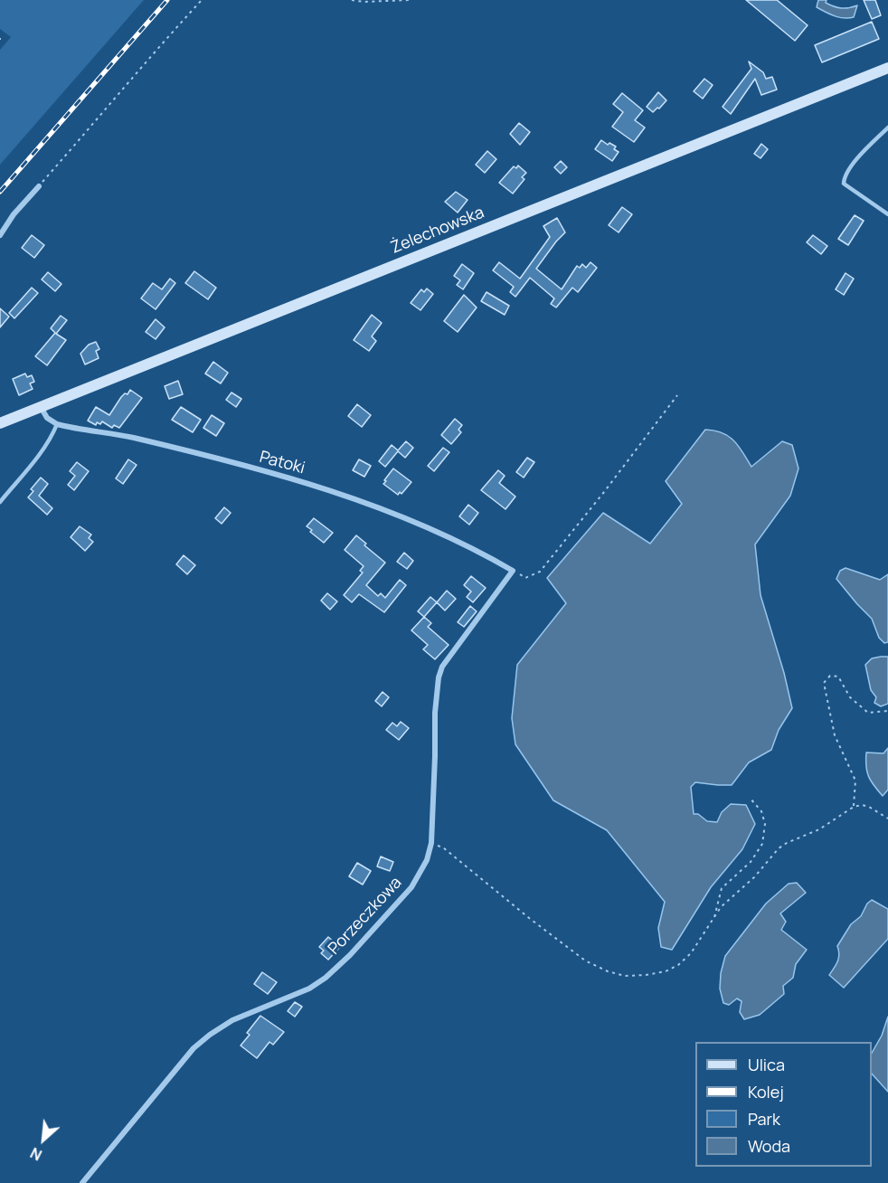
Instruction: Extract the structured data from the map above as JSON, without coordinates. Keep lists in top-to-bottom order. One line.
{"streets":{"main road":["Żelechowska"],"street":["Patoki","Porzeczkowa"]},"crossings":[["Patoki","Porzeczkowa"]],"legend":["Ulica","Kolej","Park","Woda"],"north":"bottom left"}
